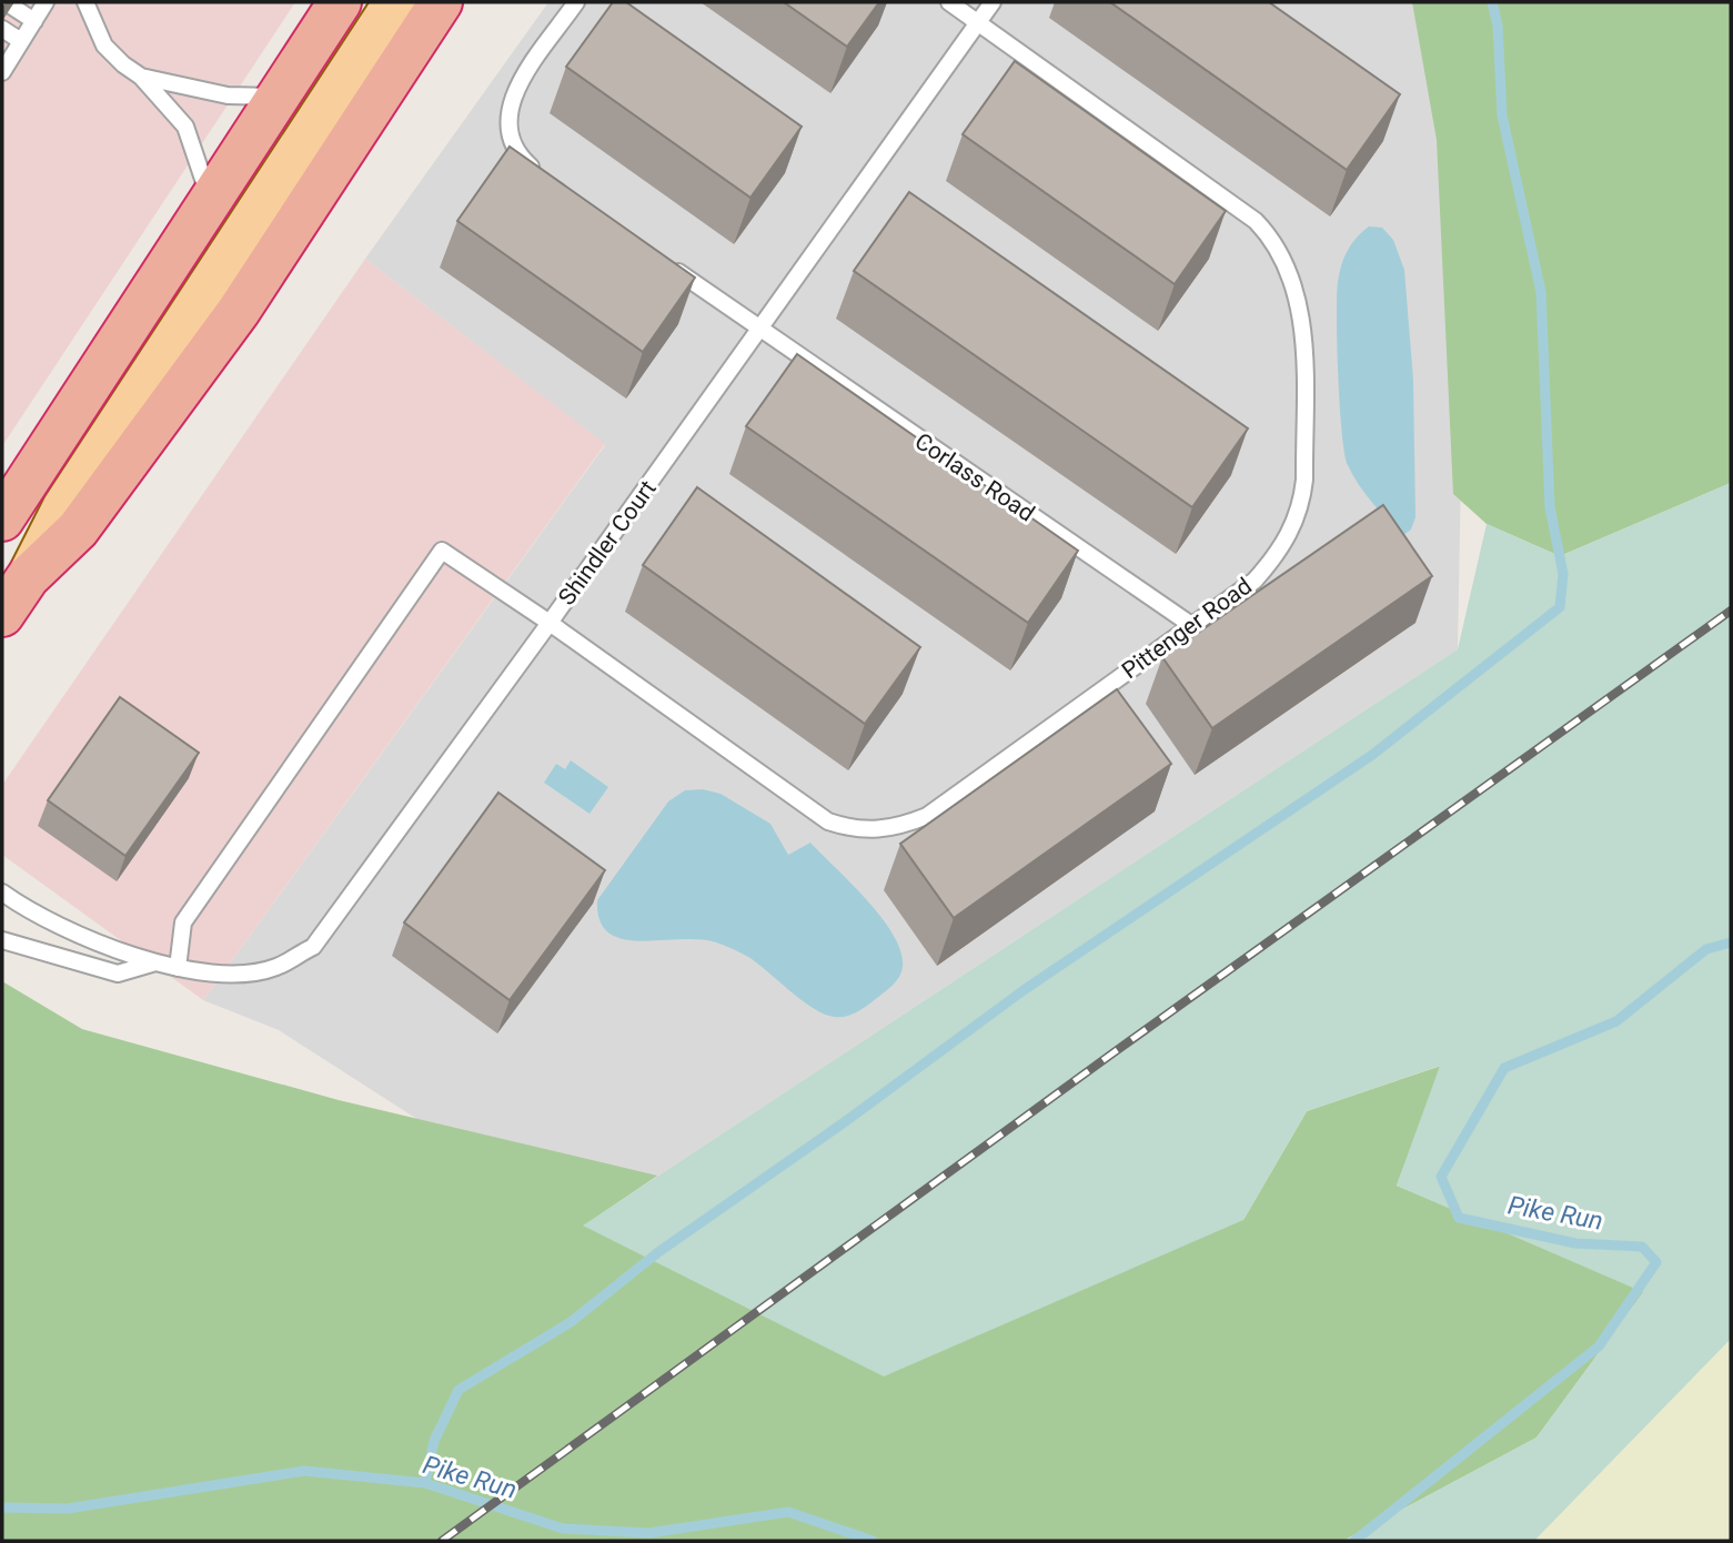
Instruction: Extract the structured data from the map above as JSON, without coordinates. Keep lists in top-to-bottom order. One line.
{"streets":{"lane":["Corlass Road","Shindler Court","Pittenger Road"]},"crossings":[["Corlass Road","Shindler Court"],["Corlass Road","Pittenger Road"],["Shindler Court","Pittenger Road"]],"water":["Pike Run"]}
